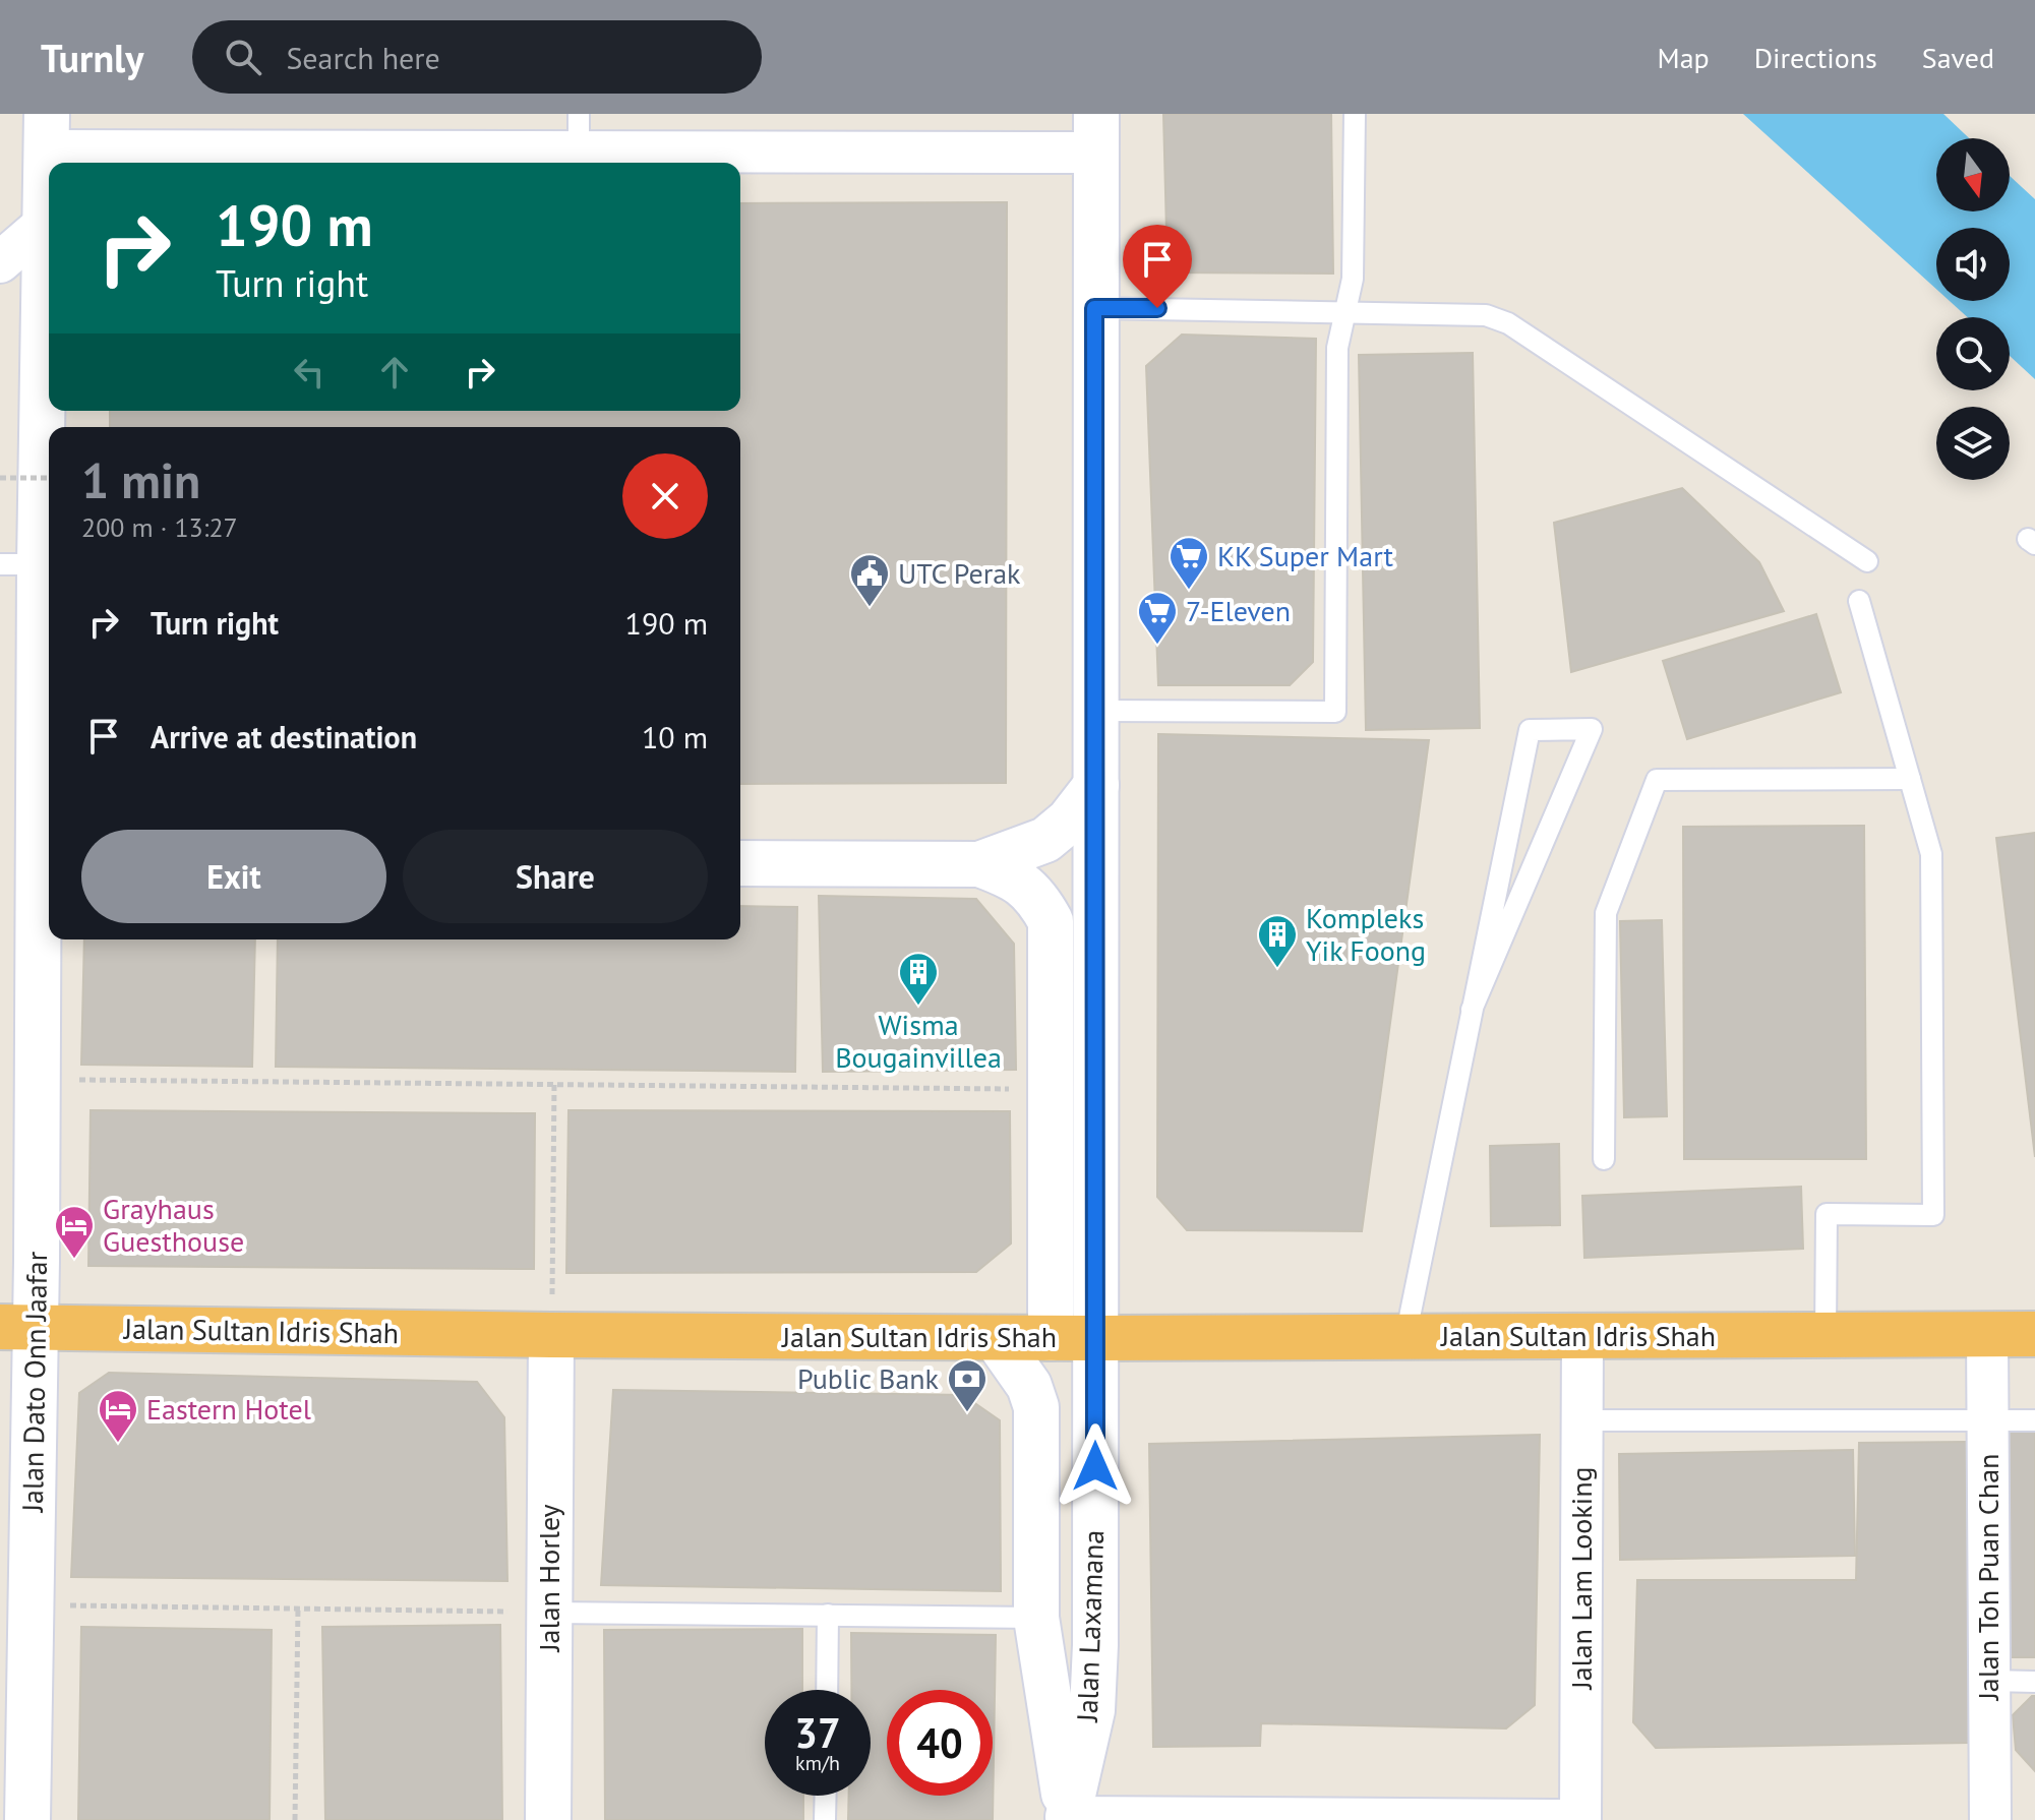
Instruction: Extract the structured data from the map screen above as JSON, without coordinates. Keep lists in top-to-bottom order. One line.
{"streets":{"highway":["Jalan Sultan Idris Shah"],"street":["Jalan Dato Onn Jaafar","Jalan Toh Puan Chan","Jalan Horley","Jalan Lam Looking","Jalan Laxamana"]},"crossings":[["Jalan Sultan Idris Shah","Jalan Dato Onn Jaafar"],["Jalan Sultan Idris Shah","Jalan Toh Puan Chan"],["Jalan Sultan Idris Shah","Jalan Horley"],["Jalan Sultan Idris Shah","Jalan Lam Looking"],["Jalan Sultan Idris Shah","Jalan Laxamana"]],"places":{"supermarket":["KK Super Mart","7-Eleven"],"public building":["UTC Perak"],"building":["Kompleks Yik Foong","Wisma Bougainvillea"],"hotel":["Grayhaus Guesthouse","Eastern Hotel"],"bank":["Public Bank"]},"north":"bottom","page":{"header":"Turnly","search":"Search here","nav":["Map","Directions","Saved"],"turn":["190 m","Turn right"],"heading":["1 min","200 m · 13:27"],"list":[{"name":"Turn right","value":"190 m"},{"name":"Arrive at destination","value":"10 m"}],"buttons":["Exit","Share"],"speed":"37 km/h","limit":"40"}}
